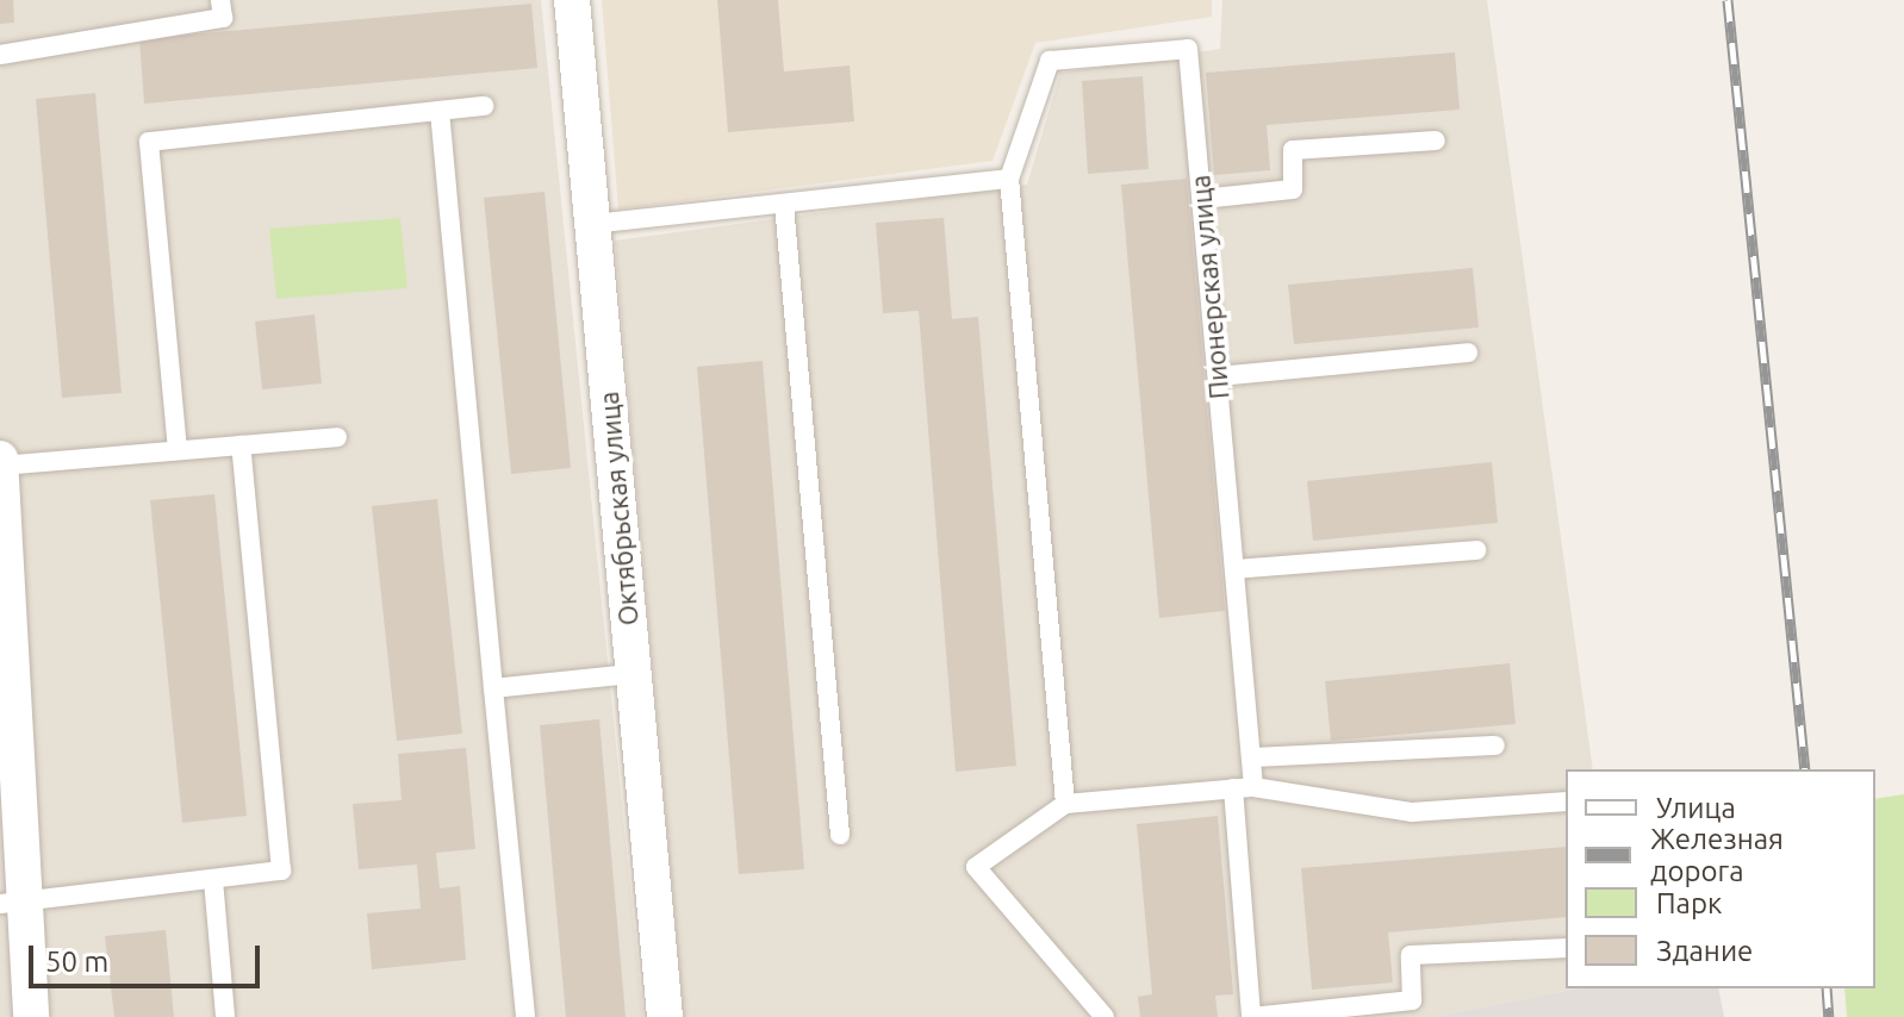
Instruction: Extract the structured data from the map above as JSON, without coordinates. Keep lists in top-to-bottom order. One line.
{"streets":{"street":["Октябрьская улица"],"lane":["Пионерская улица"]},"legend":["Улица","Железная дорога","Парк","Здание"],"scale_bar":"50 m"}
